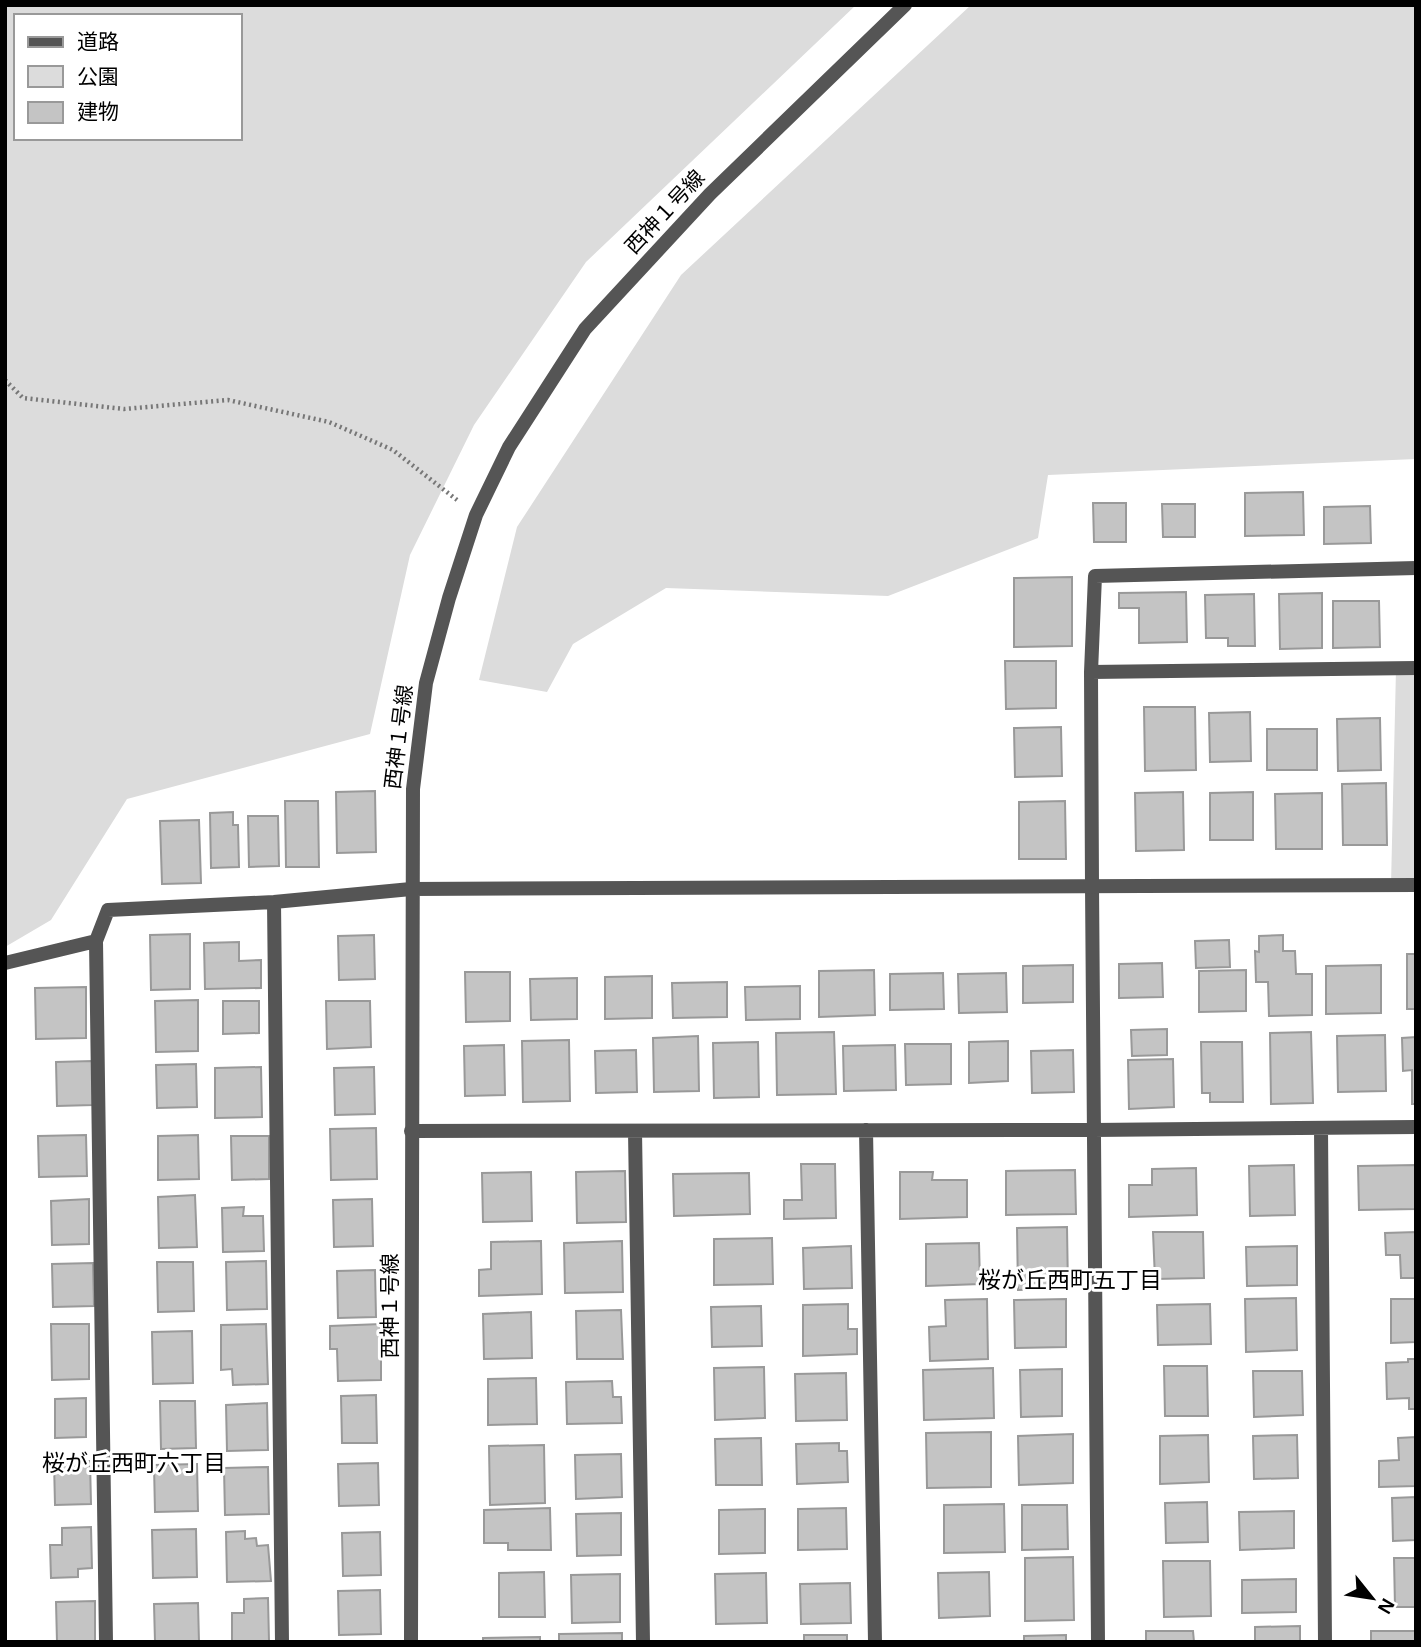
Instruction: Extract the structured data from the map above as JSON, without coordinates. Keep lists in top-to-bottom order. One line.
{"streets":{"street":["西神１号線"]},"districts":["桜が丘西町五丁目","桜が丘西町六丁目"],"legend":["道路","公園","建物"],"north":"bottom right"}
